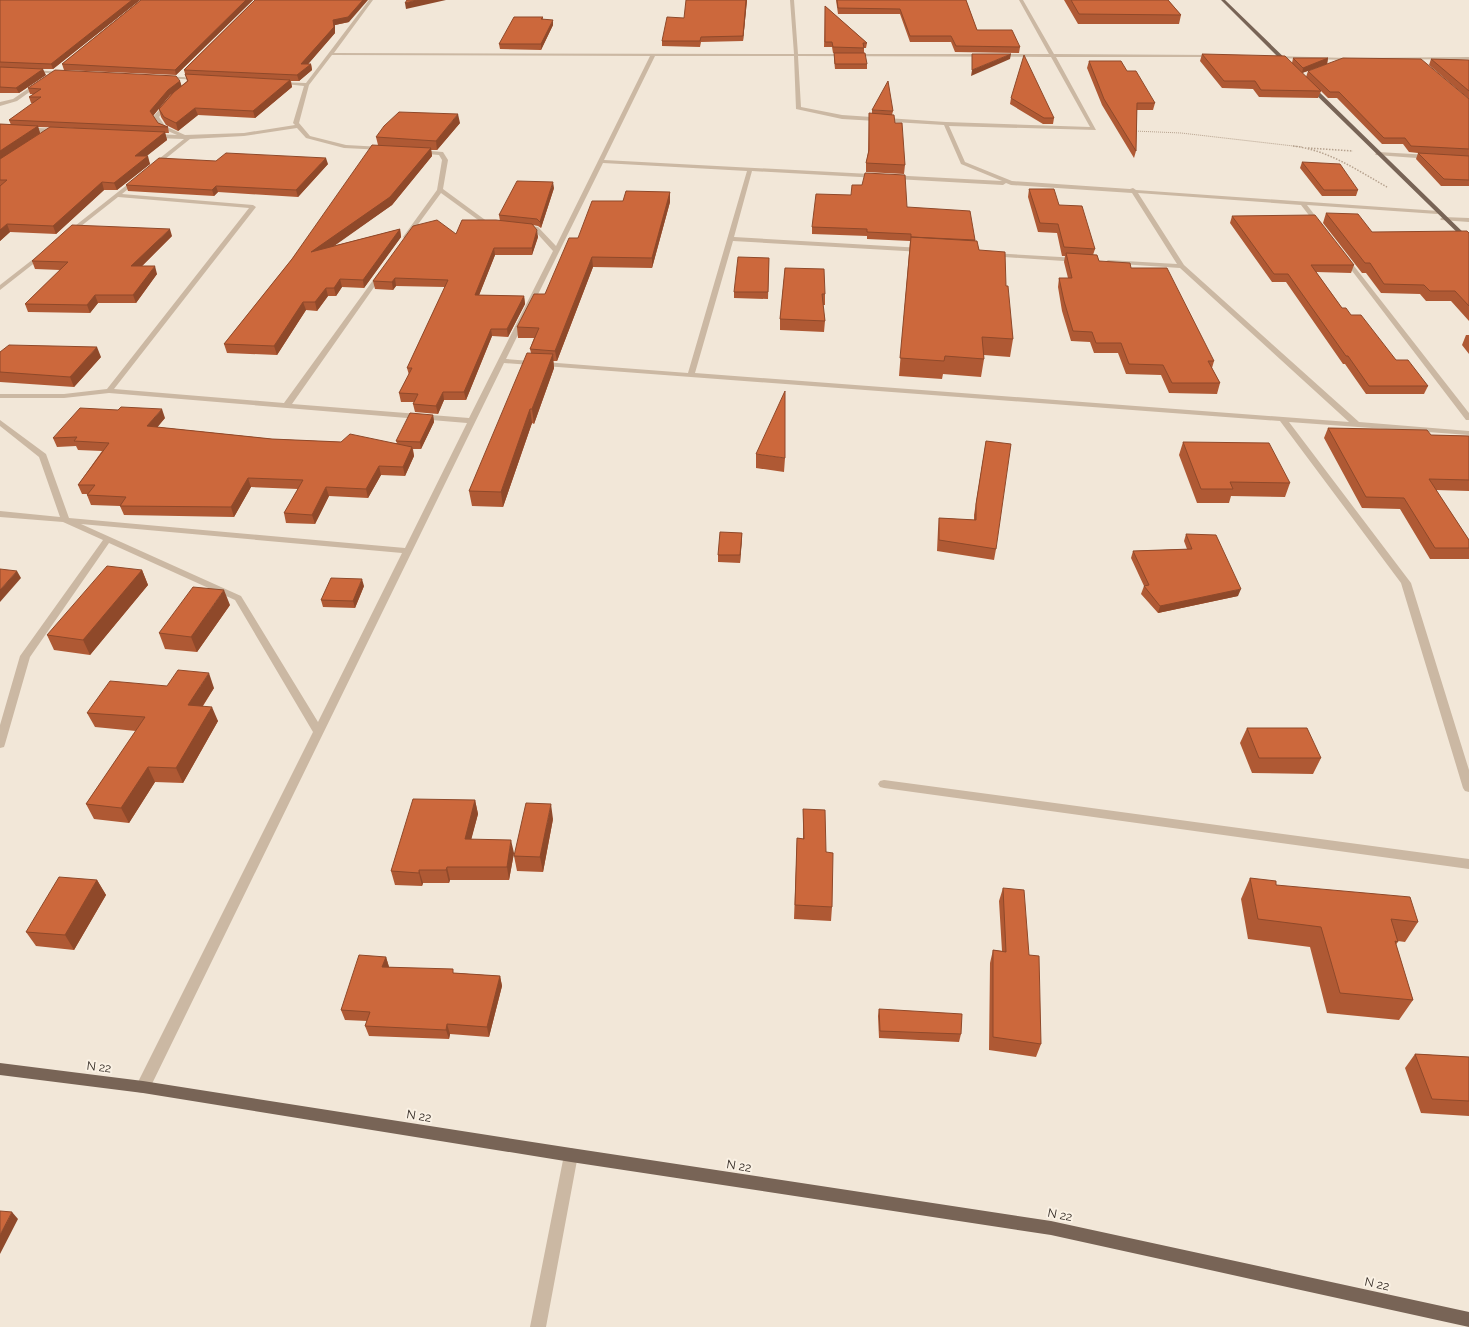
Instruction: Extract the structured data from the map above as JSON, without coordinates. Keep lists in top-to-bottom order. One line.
{"streets":{"main road":["N 22"]}}
